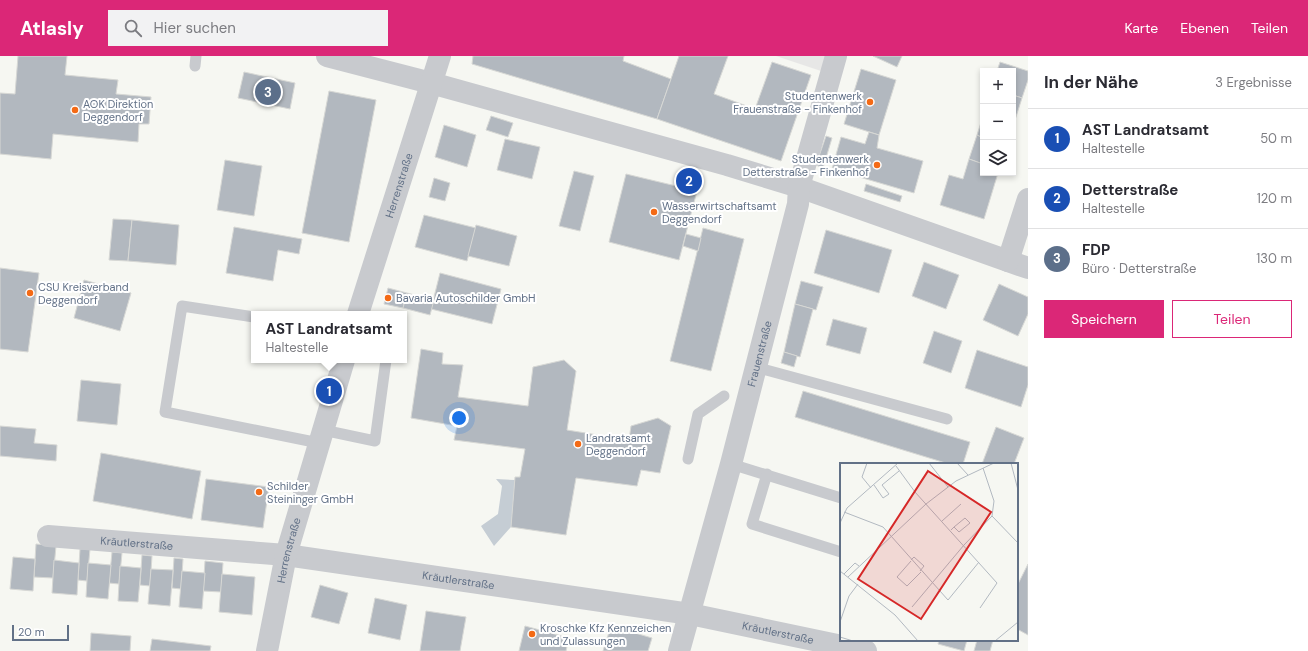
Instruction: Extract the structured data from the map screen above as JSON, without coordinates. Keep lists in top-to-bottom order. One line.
{"streets":{"street":["Herrenstraße","Frauenstraße","Kräutlerstraße"]},"crossings":[["Herrenstraße","Kräutlerstraße"],["Frauenstraße","Kräutlerstraße"]],"places":["Studentenwerk Frauenstraße - Finkenhof","AOK Direktion Deggendorf","Studentenwerk Detterstraße - Finkenhof","Wasserwirtschaftsamt Deggendorf","CSU Kreisverband Deggendorf","Bavaria Autoschilder GmbH","Landratsamt Deggendorf","Schilder Steininger GmbH","Kroschke Kfz Kennzeichen und Zulassungen"],"scale_bar":"20 m","page":{"header":"Atlasly","search":"Hier suchen","nav":["Karte","Ebenen","Teilen"],"heading":["In der Nähe","3 Ergebnisse"],"map_buttons":["+","−"],"pins":["3","2","1"],"list":[{"mark":"1","name":"AST Landratsamt","note":"Haltestelle","value":"50 m"},{"mark":"2","name":"Detterstraße","note":"Haltestelle","value":"120 m"},{"mark":"3","name":"FDP","note":"Büro · Detterstraße","value":"130 m"}],"buttons":["Speichern","Teilen"],"popup":["AST Landratsamt","Haltestelle"],"scale":"20 m"}}
